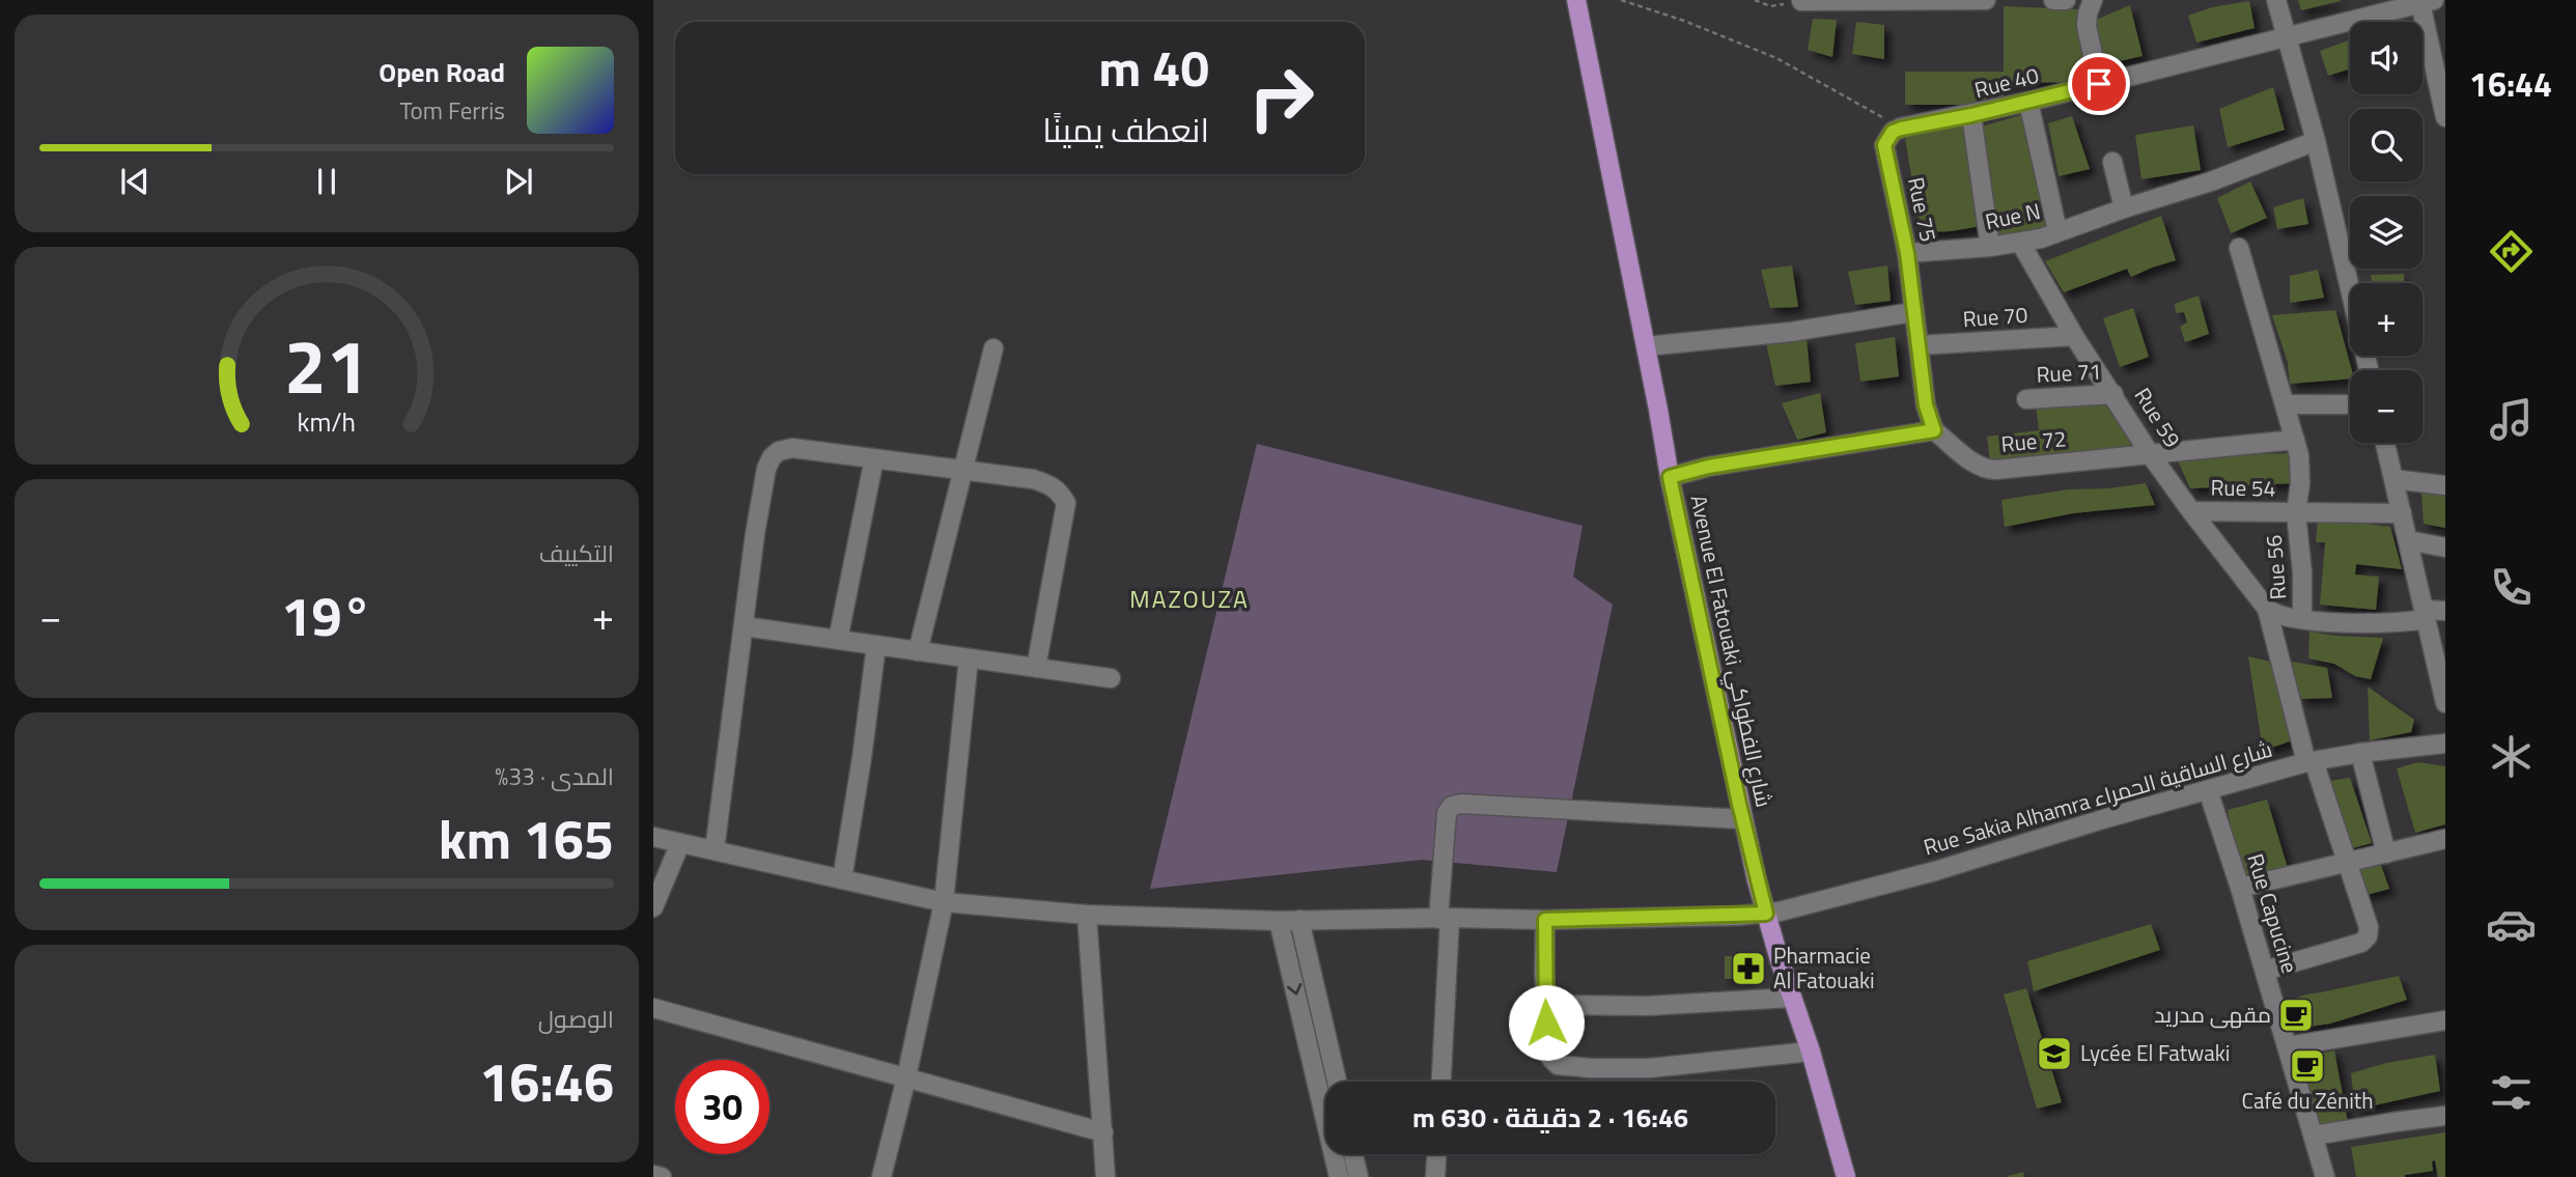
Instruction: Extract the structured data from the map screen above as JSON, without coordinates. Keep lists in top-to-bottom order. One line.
{"streets":{"main road":["Avenue El Fatouaki شارع الفطواكي"],"street":["Rue 40","Rue 75","Rue N","Rue 70","Rue 71","Rue 59","Rue 72","Rue 54","Rue 56","Rue Sakia Alhamra شارع الساقية الحمراء","Rue Capucine"]},"crossings":[["Rue 40","Rue 75"],["Rue 75","Rue N"],["Rue 75","Rue 70"],["Rue 75","Rue 72"],["Rue N","Rue 59"],["Rue 70","Rue 59"],["Rue 71","Rue 59"],["Rue 59","Rue 72"],["Rue 59","Rue 54"],["Rue 72","Rue 56"],["Rue 54","Rue 56"],["Avenue El Fatouaki شارع الفطواكي","Rue Sakia Alhamra شارع الساقية الحمراء"],["Rue Sakia Alhamra شارع الساقية الحمراء","Rue Capucine"]],"districts":["MAZOUZA"],"places":{"pharmacy":["Pharmacie Al Fatouaki"],"cafe":["مقهى مدريد","Café du Zénith"],"school or university":["Lycée El Fatwaki"]},"page":{"tabs":"16:44","map_buttons":["+","−"],"turn":["40 m","انعطف يمينًا"],"song":["Open Road","Tom Ferris"],"tile":["التكييف",["المدى · 33%","165 km"],["الوصول","16:46"]],"heat":["−","19°","+"],"limit":"30","trip":"16:46 · 2 دقيقة · 630 m","gauge":["21","km/h"]}}
